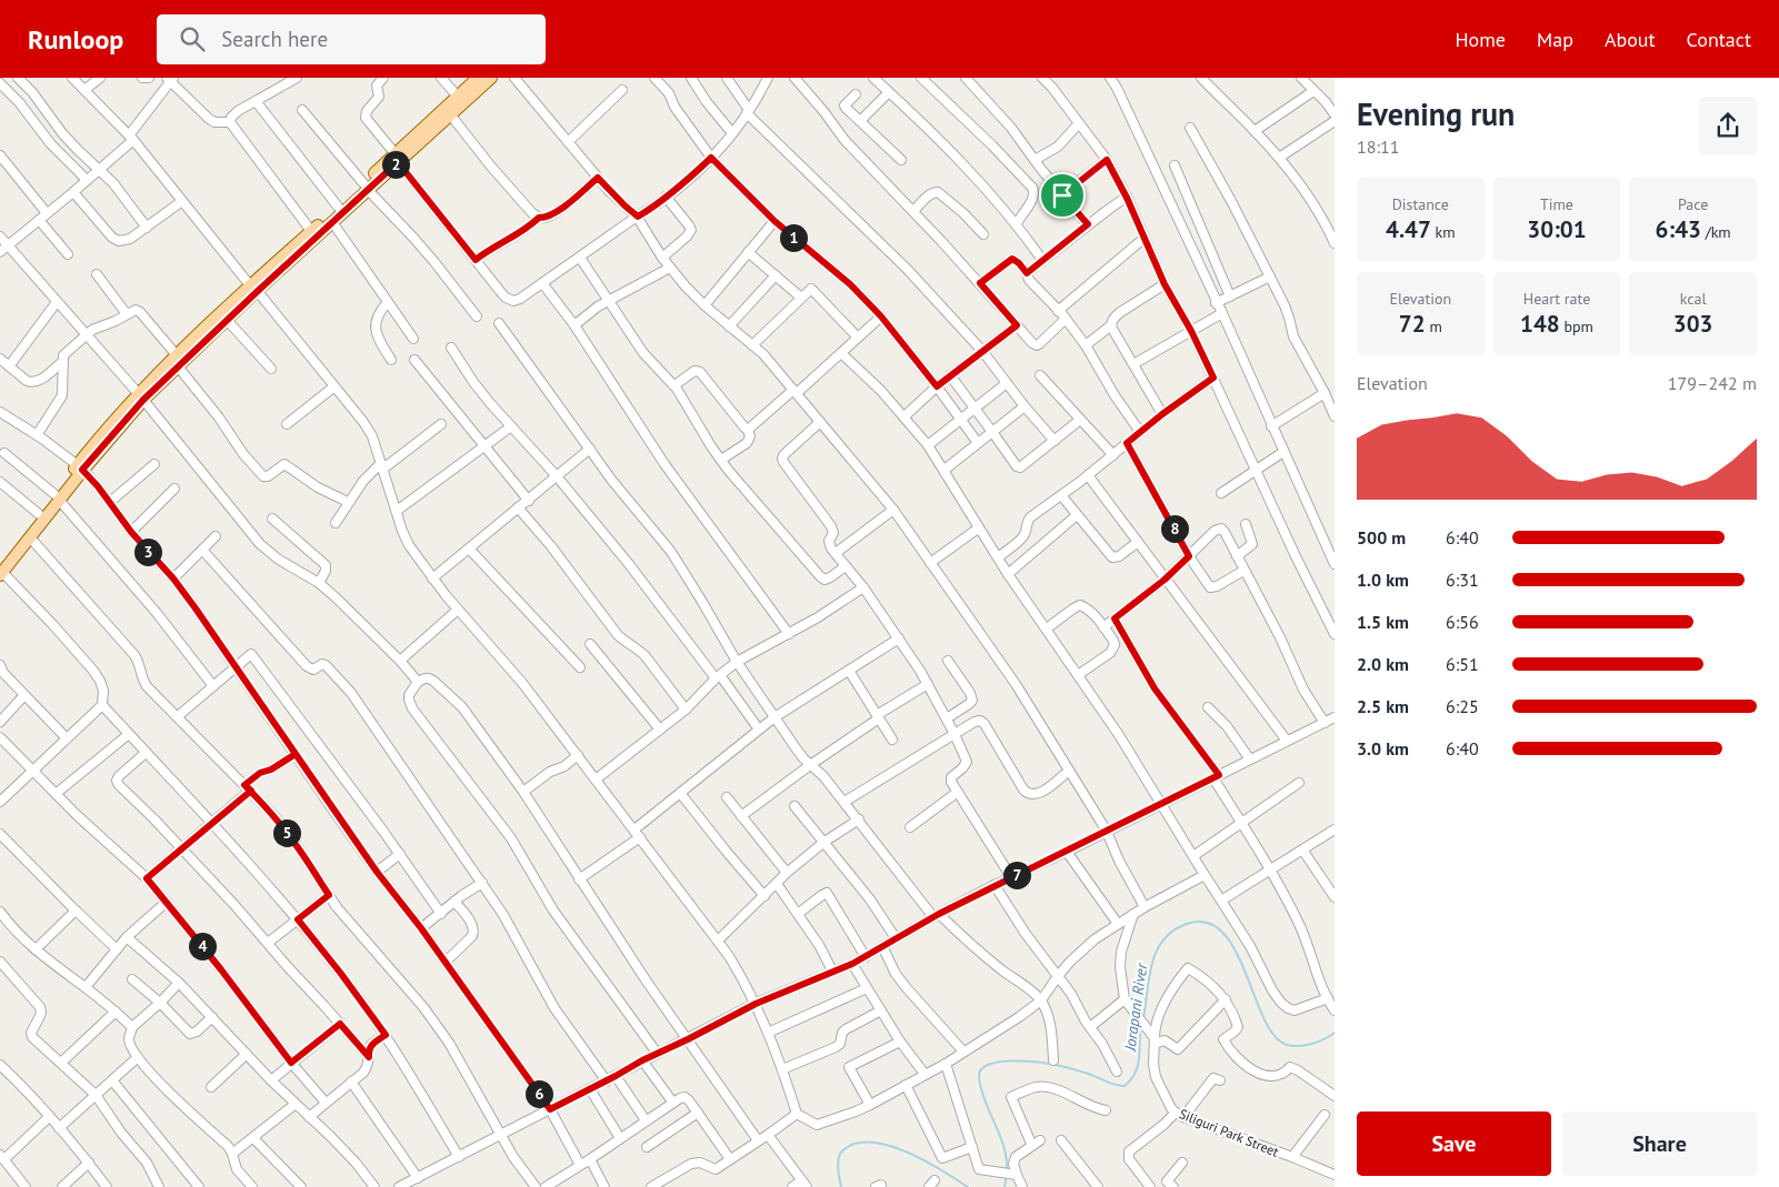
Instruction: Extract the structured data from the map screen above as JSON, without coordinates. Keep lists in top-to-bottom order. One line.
{"streets":{"street":["Siliguri Park Street"]},"water":["Jorapani River"],"page":{"header":"Runloop","search":"Search here","nav":["Home","Map","About","Contact"],"heading":["Evening run","18:11"],"pins":["2","1","8","3","5","7","4","6"],"stats":[["Distance","4.47 km"],["Time","30:01"],["Pace","6:43 /km"],["Elevation","72 m"],["Heart rate","148 bpm"],["kcal","303"]],"chart":["Elevation","179–242 m"],"list":[{"name":"500 m","note":"6:40"},{"name":"1.0 km","note":"6:31"},{"name":"1.5 km","note":"6:56"},{"name":"2.0 km","note":"6:51"},{"name":"2.5 km","note":"6:25"},{"name":"3.0 km","note":"6:40"}],"buttons":["Save","Share"]}}
